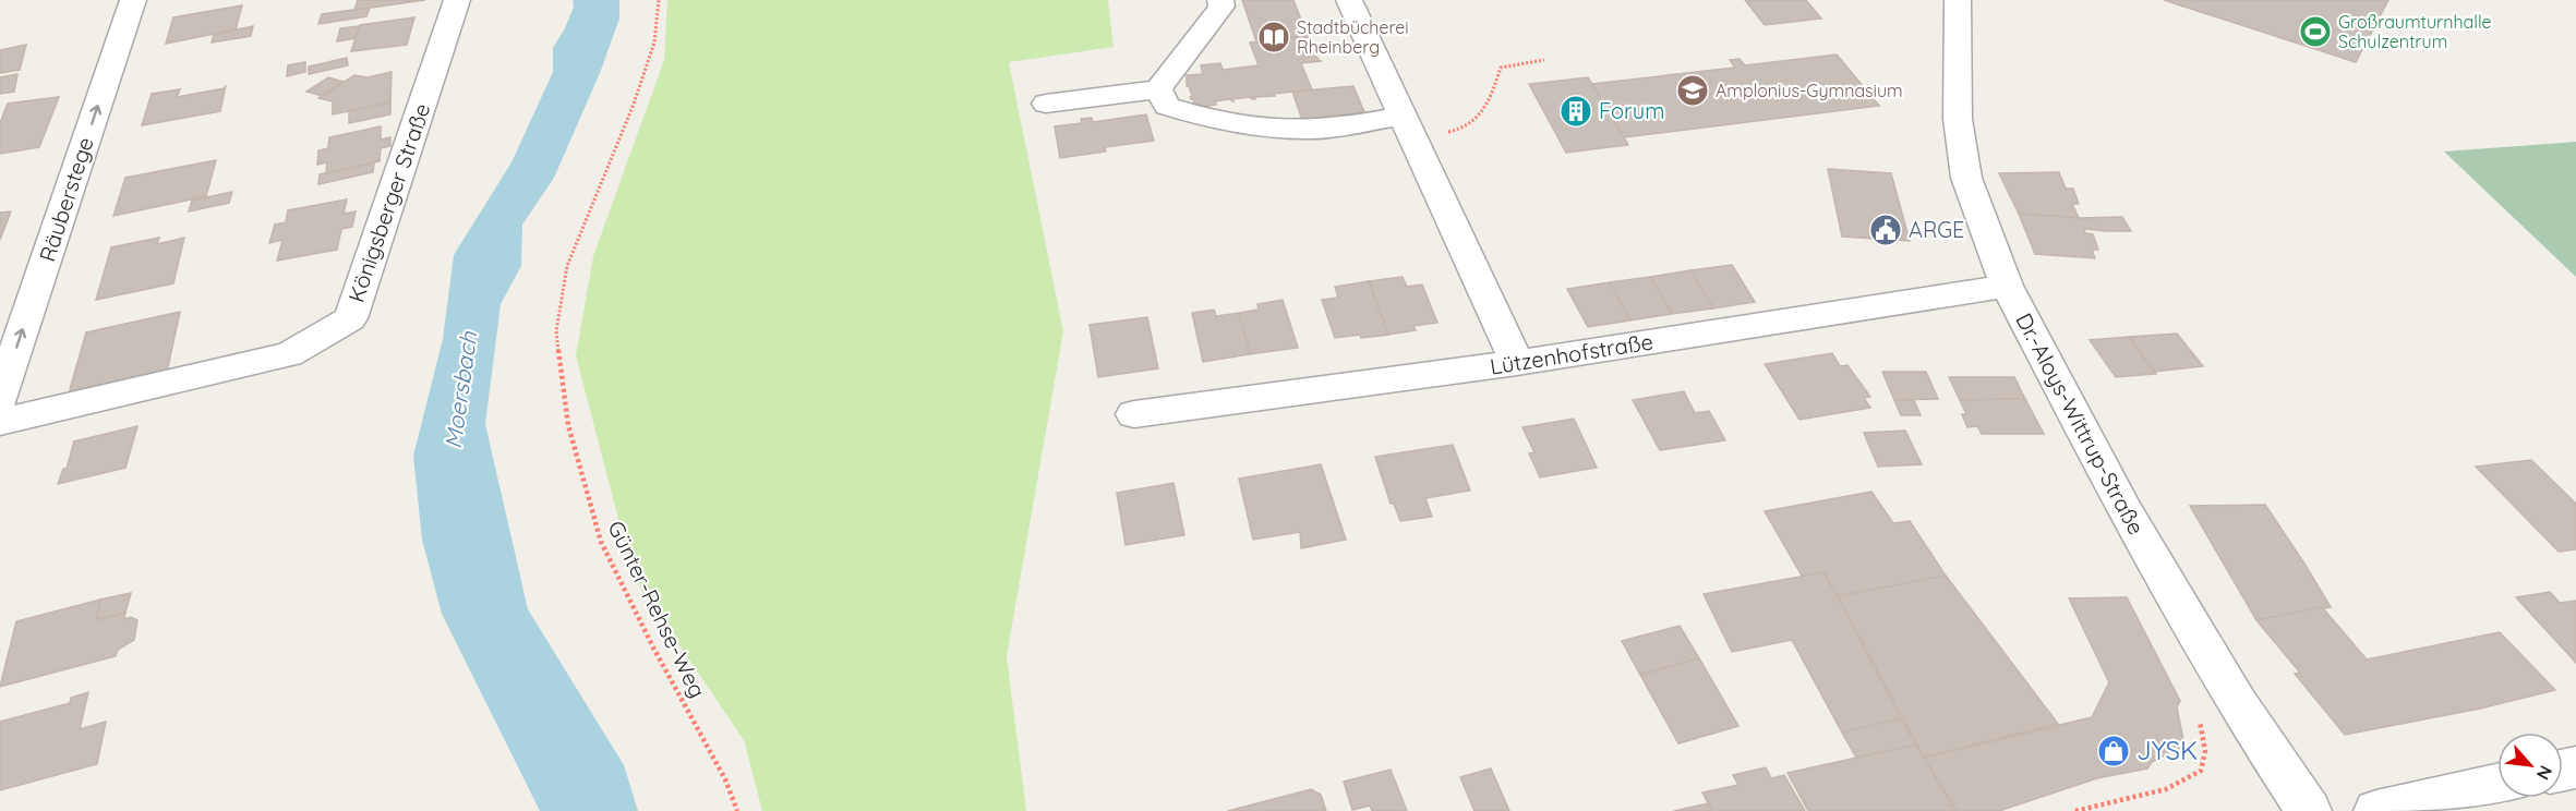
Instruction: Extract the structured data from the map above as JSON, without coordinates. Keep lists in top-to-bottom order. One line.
{"streets":{"street":["Räuberstege","Königsberger Straße","Lützenhofstraße","Dr.-Aloys-Wittrup-Straße"],"path":["Günter-Rehse-Weg"]},"crossings":[["Lützenhofstraße","Dr.-Aloys-Wittrup-Straße"]],"one_way":["Räuberstege"],"water":["Moersbach"],"places":{"sports":["Großraumturnhalle Schulzentrum"],"library":["Stadtbücherei Rheinberg"],"school or university":["Amplonius-Gymnasium"],"building":["Forum"],"public building":["ARGE"],"shop":["JYSK"]},"north":"bottom right"}
